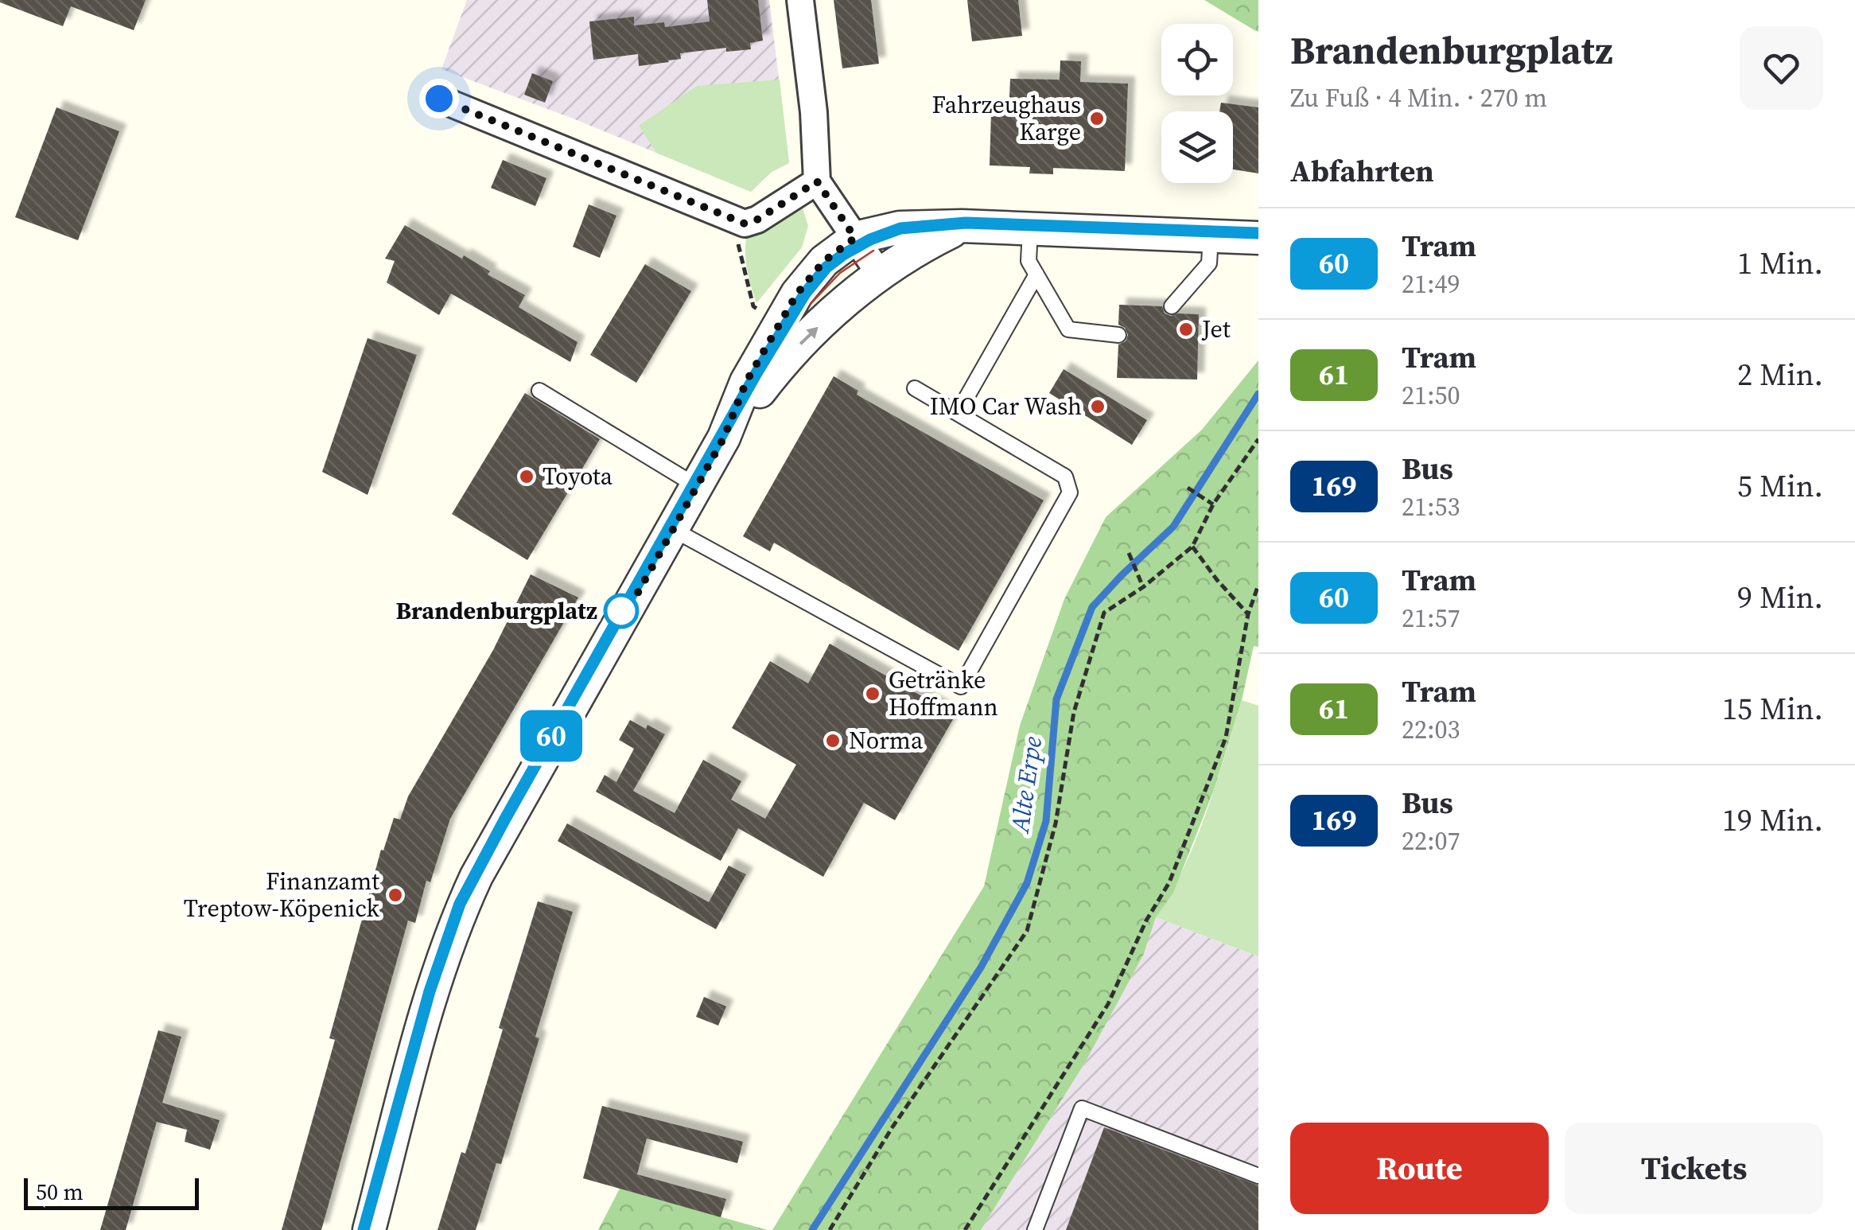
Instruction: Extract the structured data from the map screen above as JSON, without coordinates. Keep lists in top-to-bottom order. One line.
{"water":["Alte Erpe"],"places":["Fahrzeughaus Karge","Jet","IMO Car Wash","Toyota","Brandenburgplatz","Getränke Hoffmann","Norma","Finanzamt Treptow-Köpenick"],"lines":["tram line 60"],"scale_bar":"50 m","page":{"on_map":"60","heading":[["Brandenburgplatz","Zu Fuß · 4 Min. · 270 m"],"Abfahrten"],"list":[{"mark":"60","name":"Tram","note":"21:49","value":"1 Min."},{"mark":"61","name":"Tram","note":"21:50","value":"2 Min."},{"mark":"169","name":"Bus","note":"21:53","value":"5 Min."},{"mark":"60","name":"Tram","note":"21:57","value":"9 Min."},{"mark":"61","name":"Tram","note":"22:03","value":"15 Min."},{"mark":"169","name":"Bus","note":"22:07","value":"19 Min."}],"buttons":["Route","Tickets"],"scale":"50 m"}}
